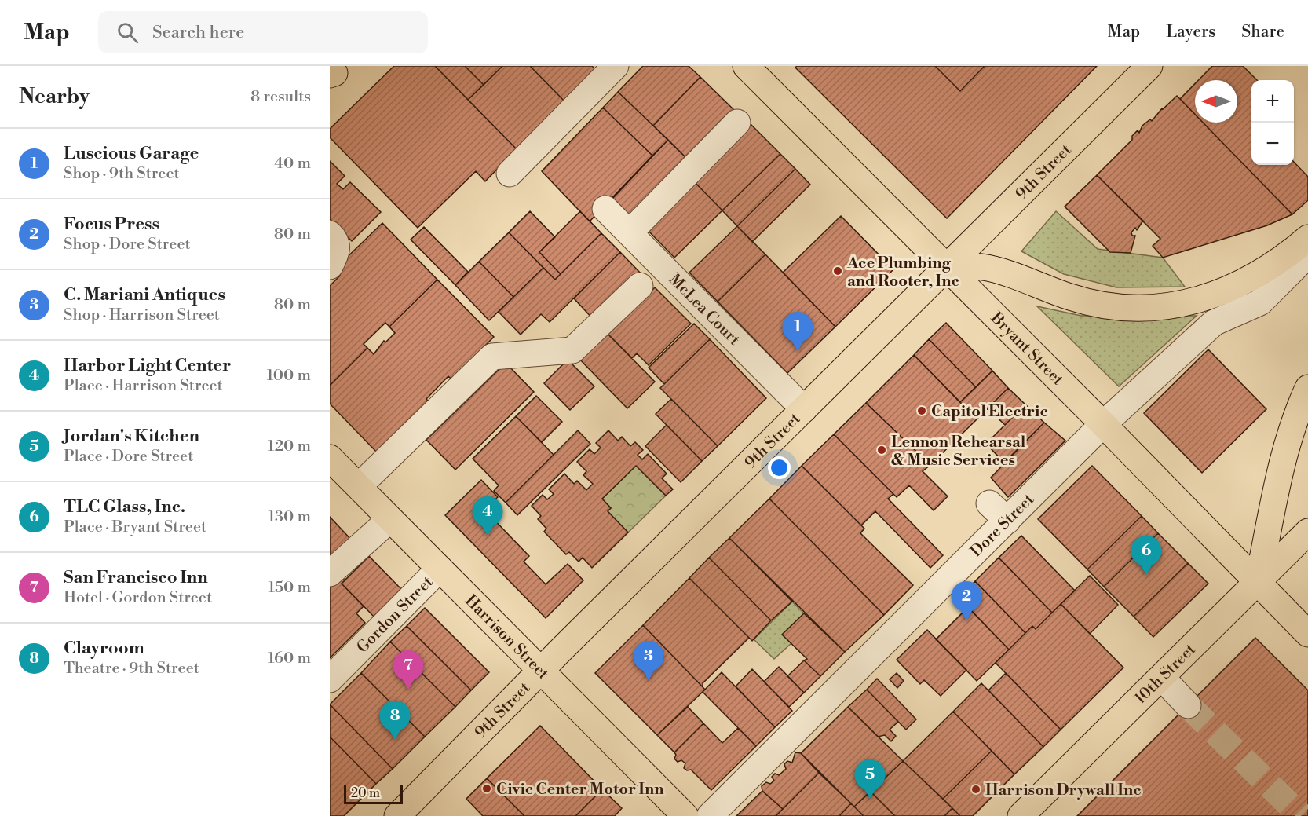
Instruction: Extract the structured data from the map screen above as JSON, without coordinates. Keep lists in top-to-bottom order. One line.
{"streets":{"main road":["9th Street","Bryant Street","Harrison Street","10th Street"],"street":["McLea Court","Dore Street","Gordon Street"]},"crossings":[["9th Street","McLea Court"],["9th Street","Bryant Street"],["9th Street","Harrison Street"],["Bryant Street","Dore Street"],["Bryant Street","10th Street"],["Gordon Street","Harrison Street"]],"places":["Ace Plumbing and Rooter, Inc","Capitol Electric","Lennon Rehearsal & Music Services","Civic Center Motor Inn","Harrison Drywall Inc"],"scale_bar":"20 m","north":"left","page":{"header":"Map","search":"Search here","nav":["Map","Layers","Share"],"heading":["Nearby","8 results"],"map_buttons":["+","−"],"list":[{"mark":"1","name":"Luscious Garage","note":"Shop · 9th Street","value":"40 m"},{"mark":"2","name":"Focus Press","note":"Shop · Dore Street","value":"80 m"},{"mark":"3","name":"C. Mariani Antiques","note":"Shop · Harrison Street","value":"80 m"},{"mark":"4","name":"Harbor Light Center","note":"Place · Harrison Street","value":"100 m"},{"mark":"5","name":"Jordan's Kitchen","note":"Place · Dore Street","value":"120 m"},{"mark":"6","name":"TLC Glass, Inc.","note":"Place · Bryant Street","value":"130 m"},{"mark":"7","name":"San Francisco Inn","note":"Hotel · Gordon Street","value":"150 m"},{"mark":"8","name":"Clayroom","note":"Theatre · 9th Street","value":"160 m"}],"pins":["1","4","6","2","3","7","8","5"],"scale":"20 m"}}
